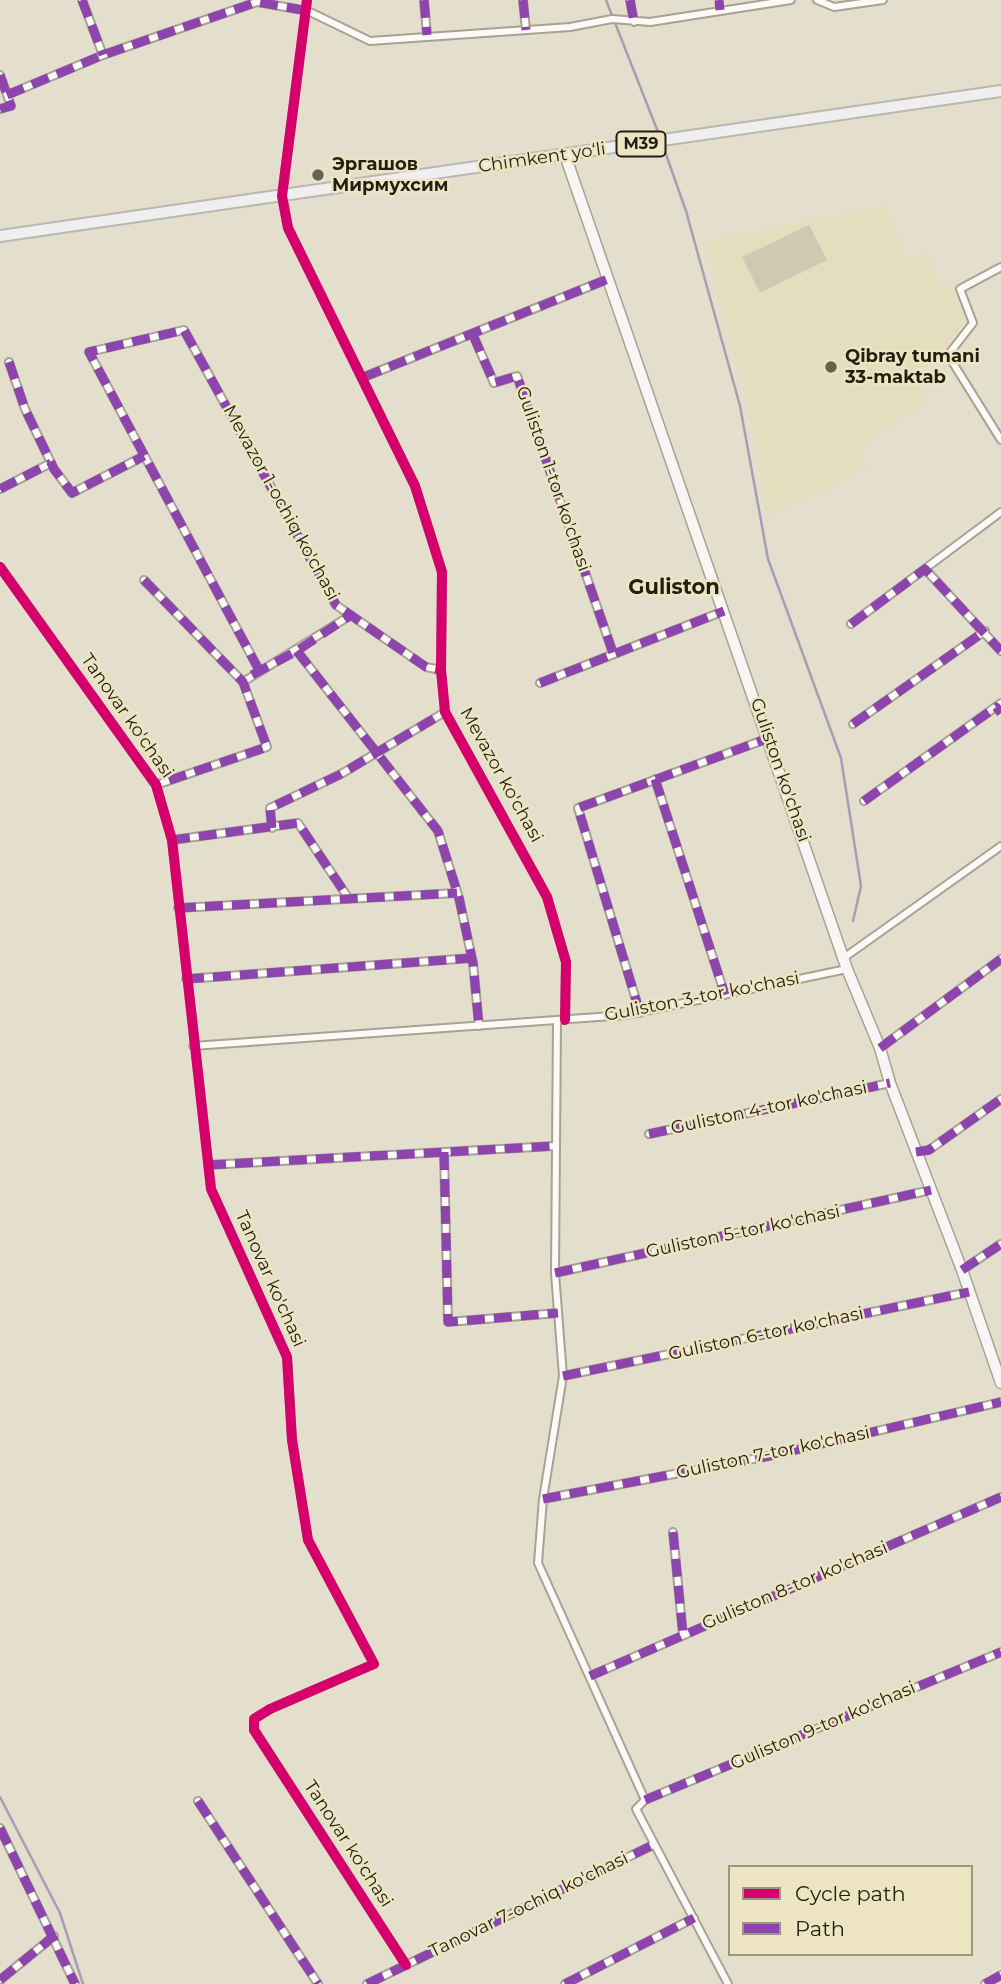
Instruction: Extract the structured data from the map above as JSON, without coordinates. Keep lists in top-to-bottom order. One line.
{"streets":{"highway":["M39","Chimkent yo‘li"],"main road":["Guliston ko'chasi"],"street":["Guliston 1-tor ko'chasi","Mevazor 1-ochiq ko'chasi","Tanovar ko'chasi","Mevazor ko'chasi","Guliston 3-tor ko'chasi","Guliston 4-tor ko'chasi","Guliston 5-tor ko'chasi","Guliston 6-tor ko'chasi","Guliston 7-tor ko'chasi","Guliston 8-tor ko'chasi","Guliston 9-tor ko'chasi","Tanovar 7-ochiq ko'chasi"]},"crossings":[["Chimkent yo‘li","Guliston ko'chasi"],["Chimkent yo‘li","Mevazor ko'chasi"],["Mevazor 1-ochiq ko'chasi","Mevazor ko'chasi"],["Tanovar ko'chasi","Guliston 3-tor ko'chasi"],["Tanovar ko'chasi","Tanovar 7-ochiq ko'chasi"],["Guliston ko'chasi","Guliston 3-tor ko'chasi"],["Guliston ko'chasi","Guliston 4-tor ko'chasi"],["Guliston ko'chasi","Guliston 5-tor ko'chasi"],["Guliston ko'chasi","Guliston 6-tor ko'chasi"],["Mevazor ko'chasi","Guliston 3-tor ko'chasi"],["Mevazor ko'chasi","Guliston 5-tor ko'chasi"],["Mevazor ko'chasi","Guliston 6-tor ko'chasi"],["Mevazor ko'chasi","Guliston 7-tor ko'chasi"],["Mevazor ko'chasi","Guliston 8-tor ko'chasi"],["Mevazor ko'chasi","Guliston 9-tor ko'chasi"]],"districts":["Guliston"],"places":["Эргашов Мирмухсим","Qibray tumani 33-maktab"],"legend":["Cycle path","Path"]}
